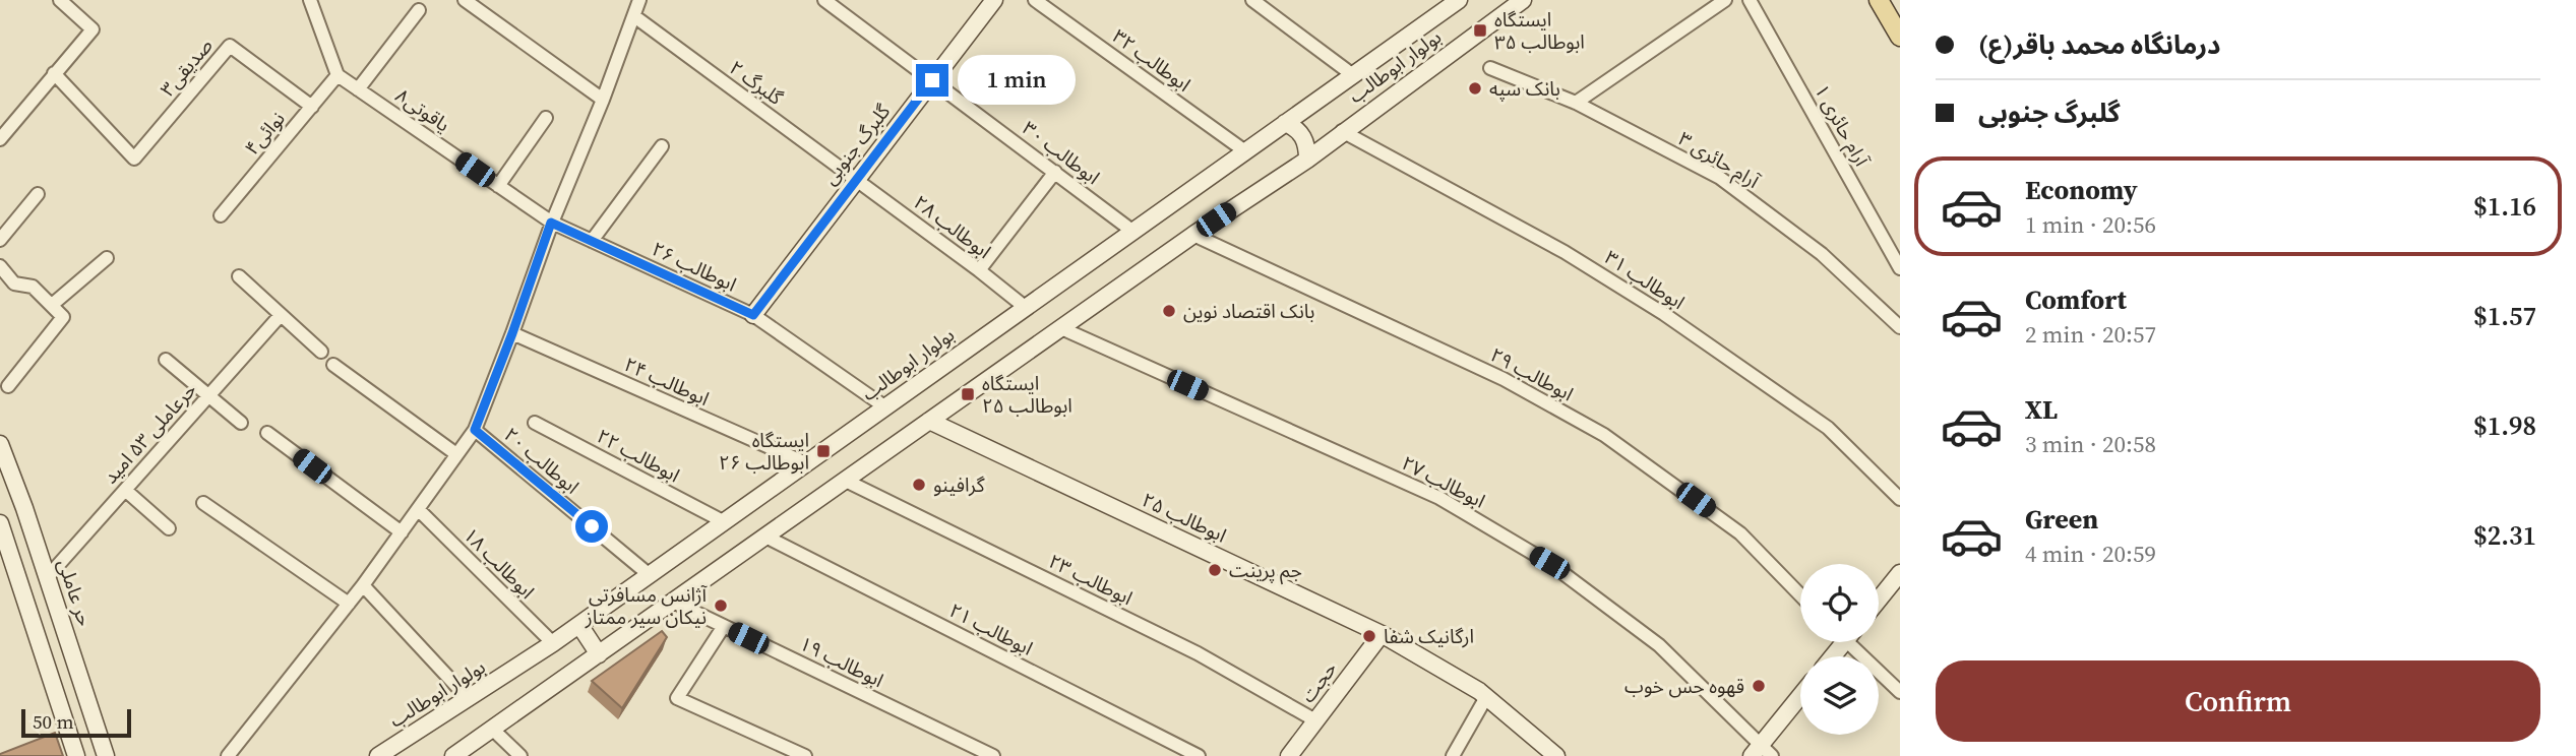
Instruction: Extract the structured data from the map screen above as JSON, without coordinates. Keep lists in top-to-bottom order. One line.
{"streets":{"main road":["بولوار ابوطالب","گلبرگ جنوبی","ابوطالب ۲۵","حر عاملی","حجت"],"street":["ابوطالب ۳۲","صدیقی۳","گلبرگ ۲","یاقوتی۸","آرام حائری ۱","نوائی۴","ابوطالب ۳۰","آرام حائری ۳","ابوطالب ۲۸","ابوطالب ۲۶","ابوطالب ۳۱","ابوطالب ۲۹","ابوطالب ۲۴","حرعاملی ۵۳ امید","ابوطالب ۲۲","ابوطالب ۲۰","ابوطالب ۲۷","ابوطالب ۱۸","ابوطالب ۲۳","ابوطالب ۲۱","ابوطالب ۱۹"]},"crossings":[["ابوطالب ۳۲","بولوار ابوطالب"],["بولوار ابوطالب","ابوطالب ۳۰"],["بولوار ابوطالب","ابوطالب ۲۸"],["بولوار ابوطالب","ابوطالب ۲۶"],["بولوار ابوطالب","ابوطالب ۳۱"],["بولوار ابوطالب","ابوطالب ۲۹"],["بولوار ابوطالب","ابوطالب ۲۴"],["بولوار ابوطالب","ابوطالب ۲۲"],["بولوار ابوطالب","ابوطالب ۲۰"],["بولوار ابوطالب","ابوطالب ۲۷"],["بولوار ابوطالب","ابوطالب ۲۵"],["بولوار ابوطالب","ابوطالب ۱۸"],["بولوار ابوطالب","ابوطالب ۲۳"],["بولوار ابوطالب","ابوطالب ۲۱"],["بولوار ابوطالب","ابوطالب ۱۹"],["صدیقی۳","نوائی۴"],["گلبرگ ۲","گلبرگ جنوبی"],["گلبرگ ۲","ابوطالب ۲۸"],["یاقوتی۸","نوائی۴"],["یاقوتی۸","ابوطالب ۲۶"],["گلبرگ جنوبی","ابوطالب ۳۰"],["گلبرگ جنوبی","ابوطالب ۲۸"],["گلبرگ جنوبی","ابوطالب ۲۶"],["حرعاملی ۵۳ امید","حر عاملی"],["ابوطالب ۲۵","حجت"],["ابوطالب ۲۳","حجت"]],"places":{"transit":["ایستگاه ابوطالب ۳۵","ایستگاه ابوطالب ۲۵","ایستگاه ابوطالب ۲۶"],"other":["بانک سپه","بانک اقتصاد نوین","گرافینو","جم پرینت","آژانس مسافرتی نیکان سیر ممتاز","ارگانیک شفا","قهوه حس خوب"]},"scale_bar":"50 m","page":{"banner":["درمانگاه محمد باقر(ع)","گلبرگ جنوبی"],"bubble":"1 min","list":[{"name":"Economy","note":"1 min · 20:56","value":"$1.16"},{"name":"Comfort","note":"2 min · 20:57","value":"$1.57"},{"name":"XL","note":"3 min · 20:58","value":"$1.98"},{"name":"Green","note":"4 min · 20:59","value":"$2.31"}],"buttons":"Confirm","scale":"50 m"}}
